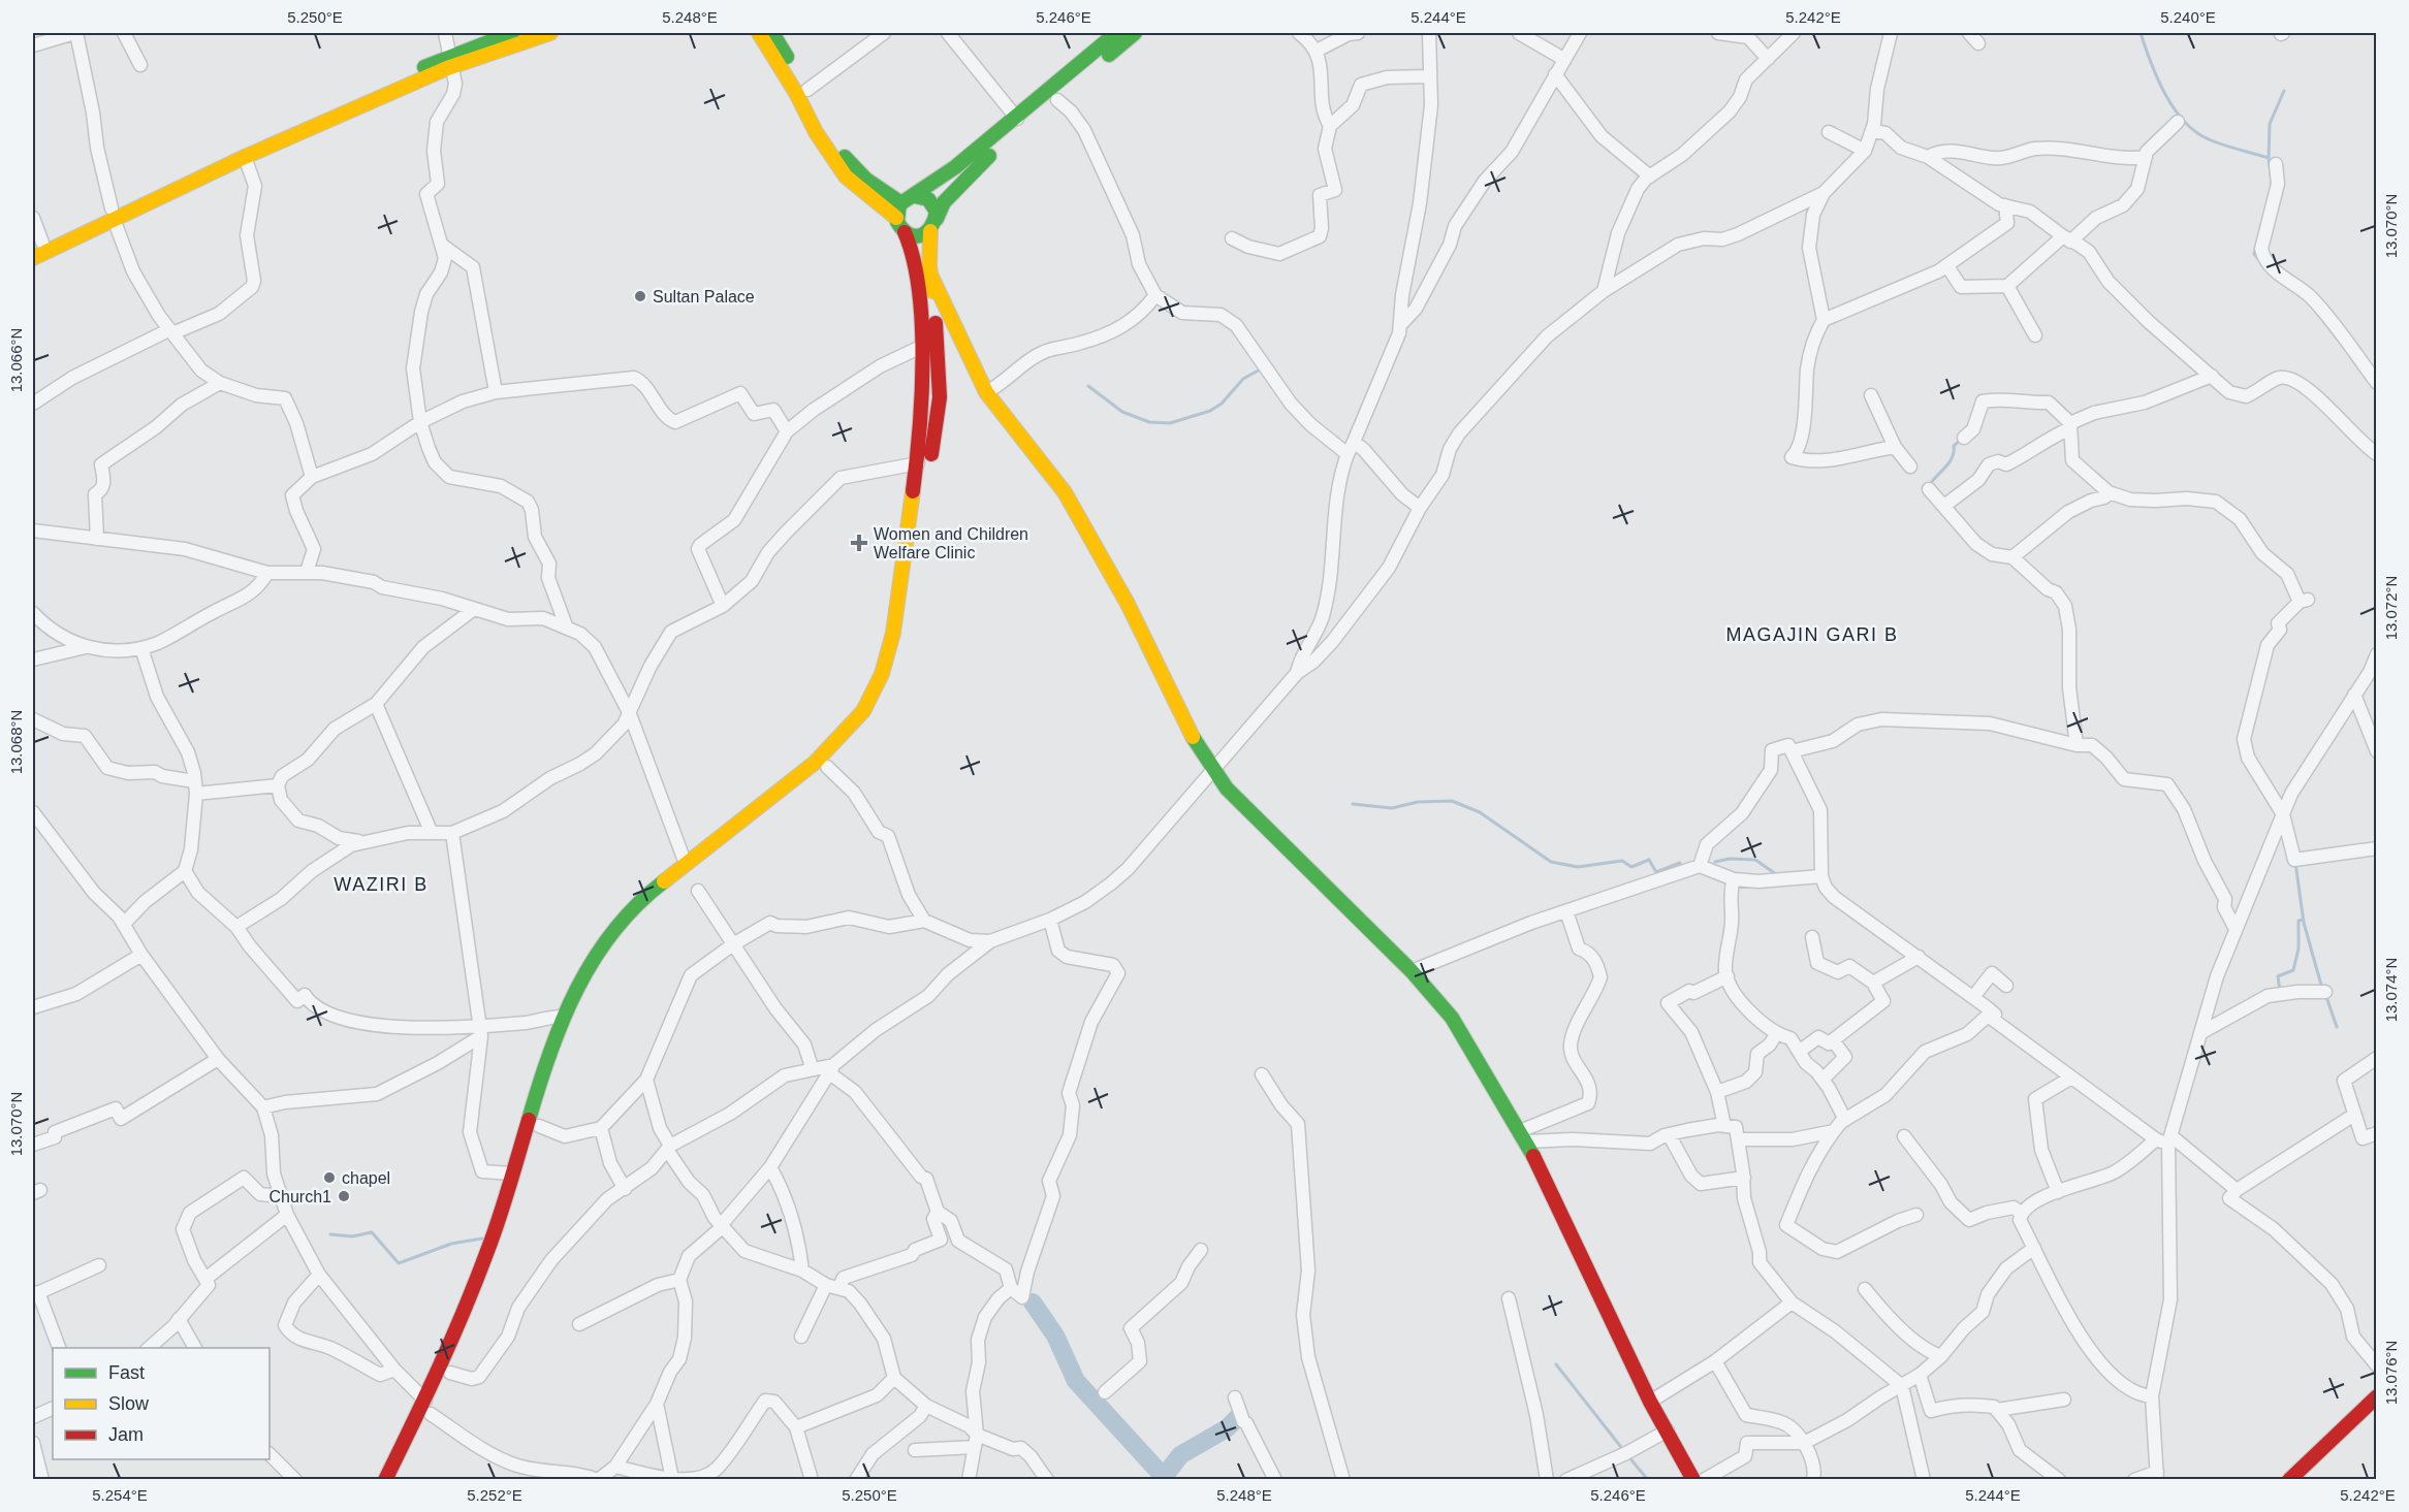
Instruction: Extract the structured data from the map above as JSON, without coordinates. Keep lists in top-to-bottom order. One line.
{"districts":["MAGAJIN GARI B","WAZIRI B"],"places":{"other":["Sultan Palace","chapel","Church1"],"health":["Women and Children Welfare Clinic"]},"legend":["Fast","Slow","Jam"],"coordinates":["5.250°E","5.248°E","5.246°E","5.244°E","5.242°E","5.240°E","13.070°N","13.066°N","13.072°N","13.068°N","13.074°N","13.076°N","5.254°E","5.252°E"]}
